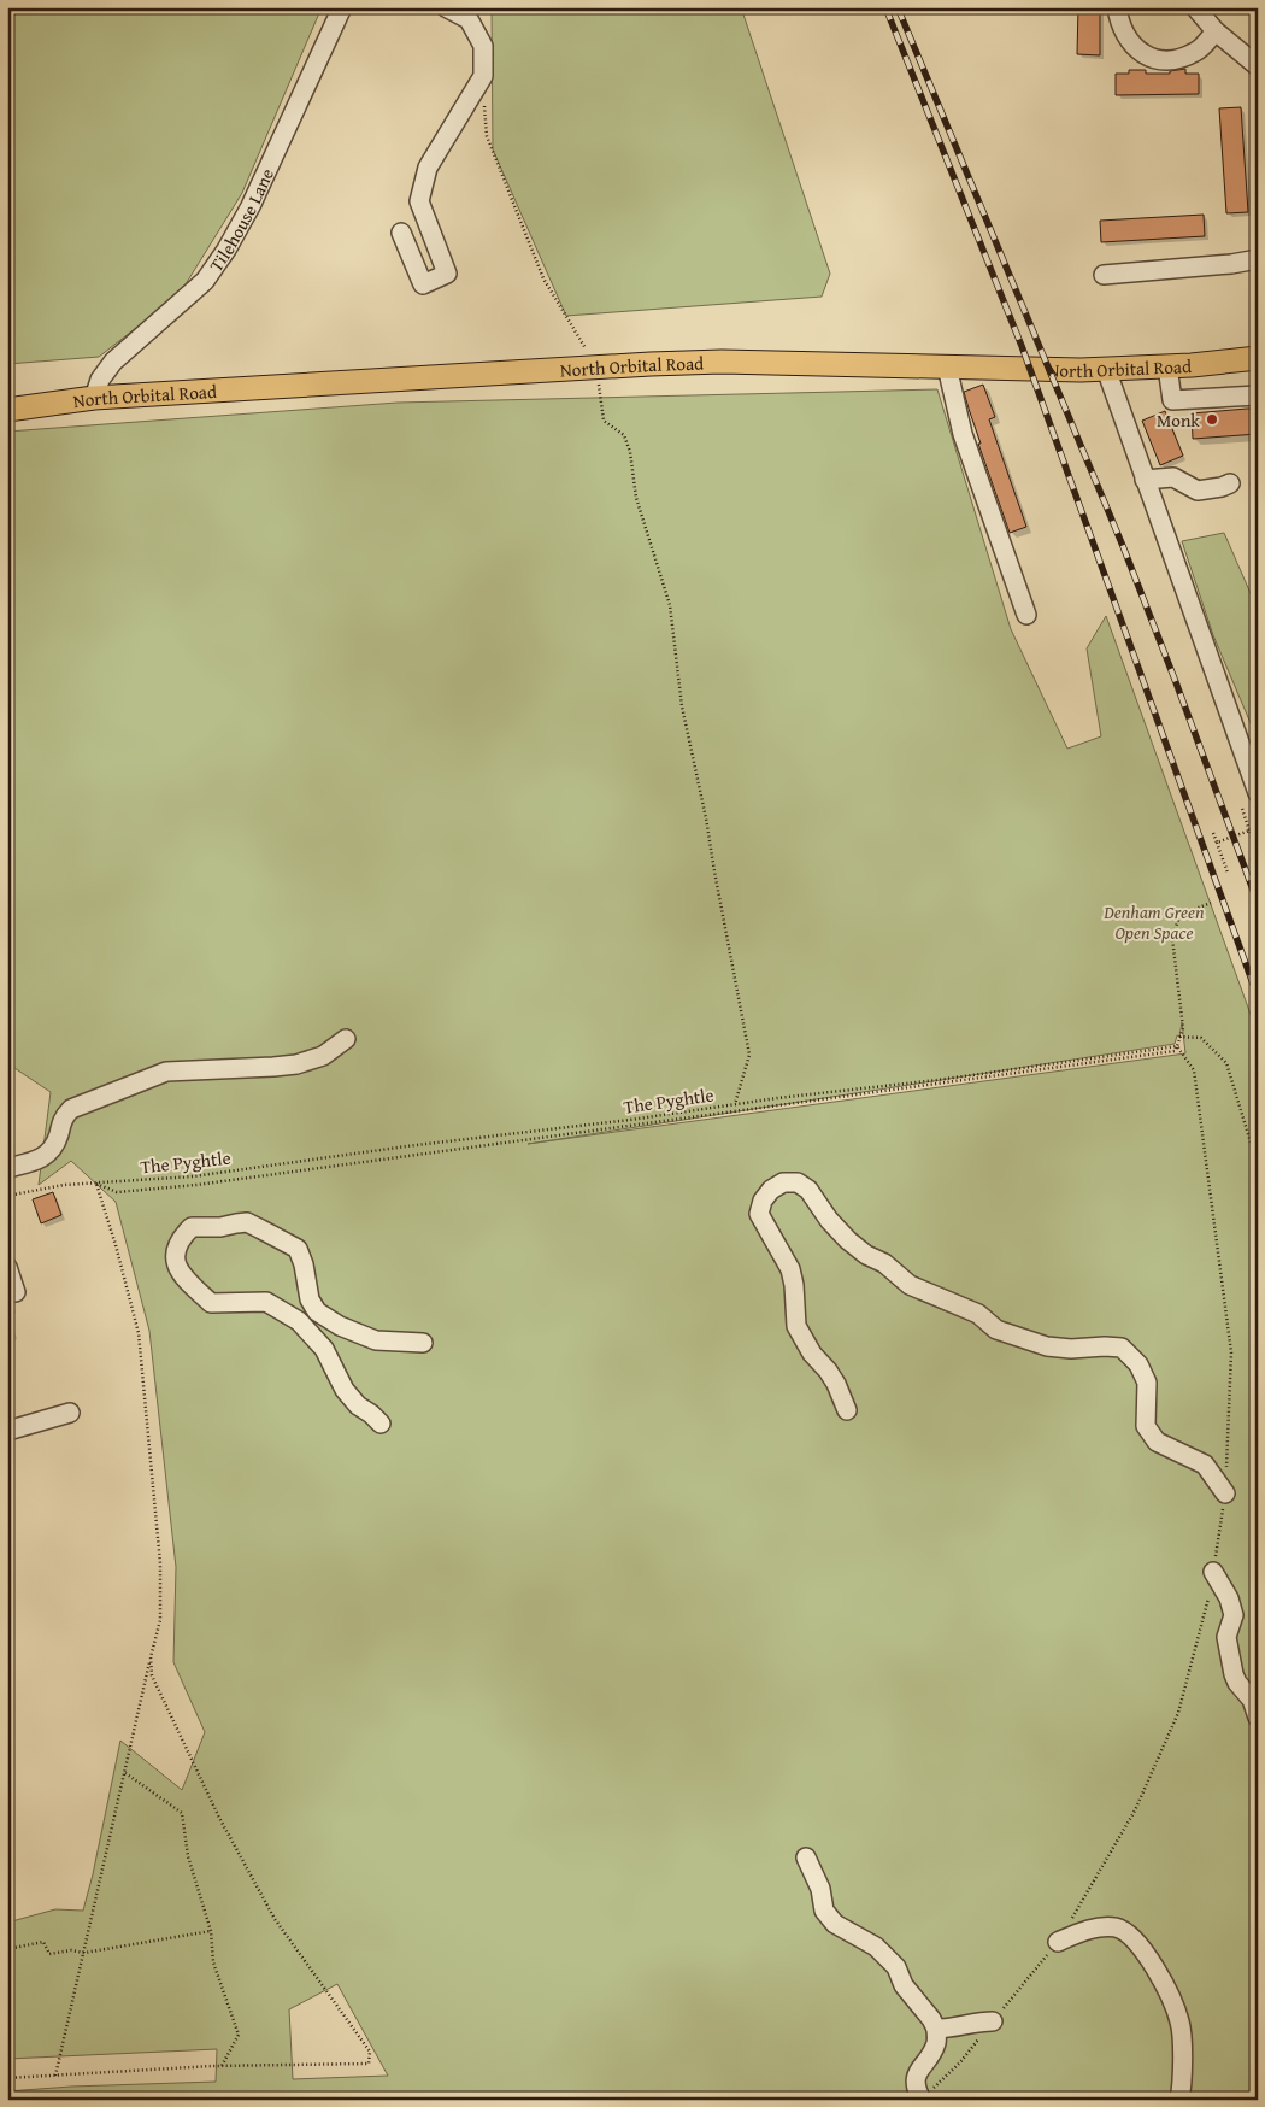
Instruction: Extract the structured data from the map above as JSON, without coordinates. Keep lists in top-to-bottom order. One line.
{"streets":{"main road":["North Orbital Road"],"street":["Tilehouse Lane"],"path":["The Pyghtle"]},"crossings":[["Tilehouse Lane","North Orbital Road"]],"parks":["Denham Green Open Space"],"places":["Monk"]}
